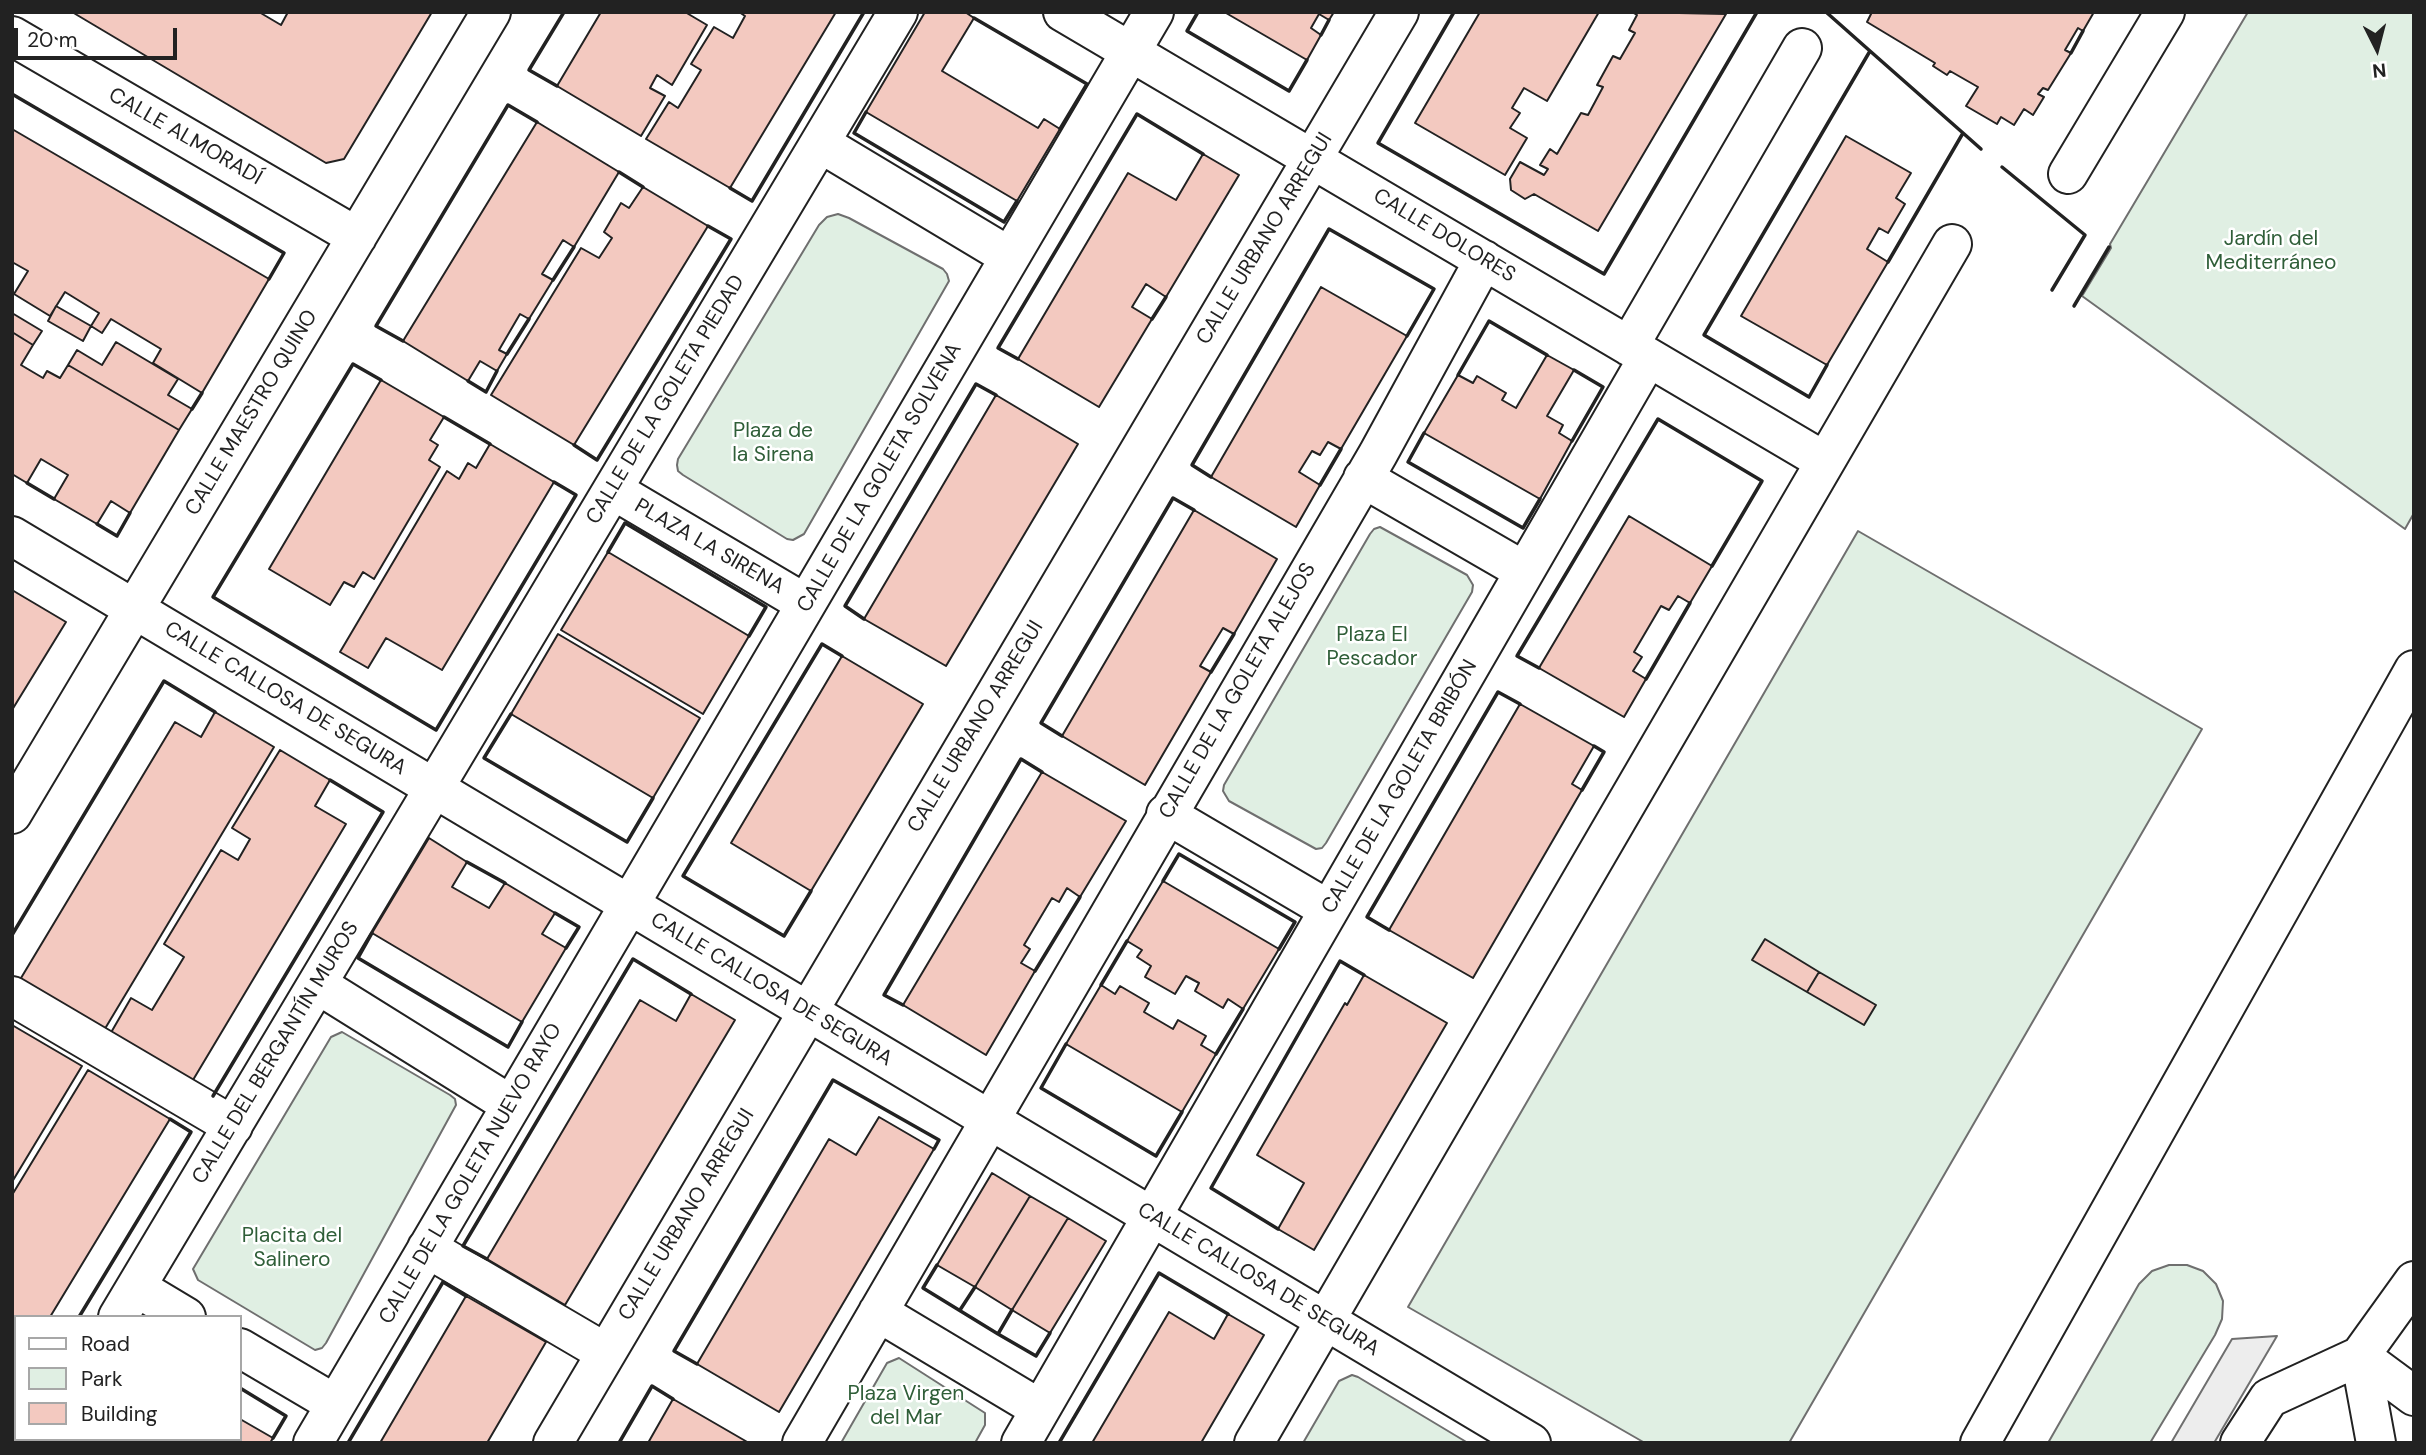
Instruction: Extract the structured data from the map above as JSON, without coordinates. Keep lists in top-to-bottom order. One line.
{"streets":{"main road":["CALLE ALMORADÍ","CALLE DOLORES","CALLE URBANO ARREGUI","CALLE DE LA GOLETA PIEDAD","CALLE MAESTRO QUINO","CALLE DE LA GOLETA SOLVENA","PLAZA LA SIRENA","CALLE DE LA GOLETA ALEJOS","CALLE CALLOSA DE SEGURA","CALLE DE LA GOLETA BRIBÓN","CALLE DEL BERGANTÍN MUROS","CALLE DE LA GOLETA NUEVO RAYO"]},"crossings":[["CALLE ALMORADÍ","CALLE MAESTRO QUINO"],["CALLE DOLORES","CALLE URBANO ARREGUI"],["CALLE DOLORES","CALLE DE LA GOLETA SOLVENA"],["CALLE DOLORES","CALLE DE LA GOLETA ALEJOS"],["CALLE DOLORES","CALLE DE LA GOLETA BRIBÓN"],["CALLE URBANO ARREGUI","CALLE CALLOSA DE SEGURA"],["CALLE DE LA GOLETA PIEDAD","PLAZA LA SIRENA"],["CALLE DE LA GOLETA PIEDAD","CALLE CALLOSA DE SEGURA"],["CALLE DE LA GOLETA PIEDAD","CALLE DEL BERGANTÍN MUROS"],["CALLE MAESTRO QUINO","CALLE CALLOSA DE SEGURA"],["CALLE DE LA GOLETA SOLVENA","PLAZA LA SIRENA"],["CALLE DE LA GOLETA SOLVENA","CALLE CALLOSA DE SEGURA"],["CALLE DE LA GOLETA SOLVENA","CALLE DE LA GOLETA NUEVO RAYO"],["CALLE DE LA GOLETA ALEJOS","CALLE CALLOSA DE SEGURA"],["CALLE CALLOSA DE SEGURA","CALLE DE LA GOLETA BRIBÓN"],["CALLE CALLOSA DE SEGURA","CALLE DEL BERGANTÍN MUROS"],["CALLE CALLOSA DE SEGURA","CALLE DE LA GOLETA NUEVO RAYO"]],"parks":["Jardín del Mediterráneo","Plaza de la Sirena","Plaza El Pescador","Placita del Salinero","Plaza Virgen del Mar"],"legend":["Road","Park","Building"],"scale_bar":"20 m","north":"bottom"}
